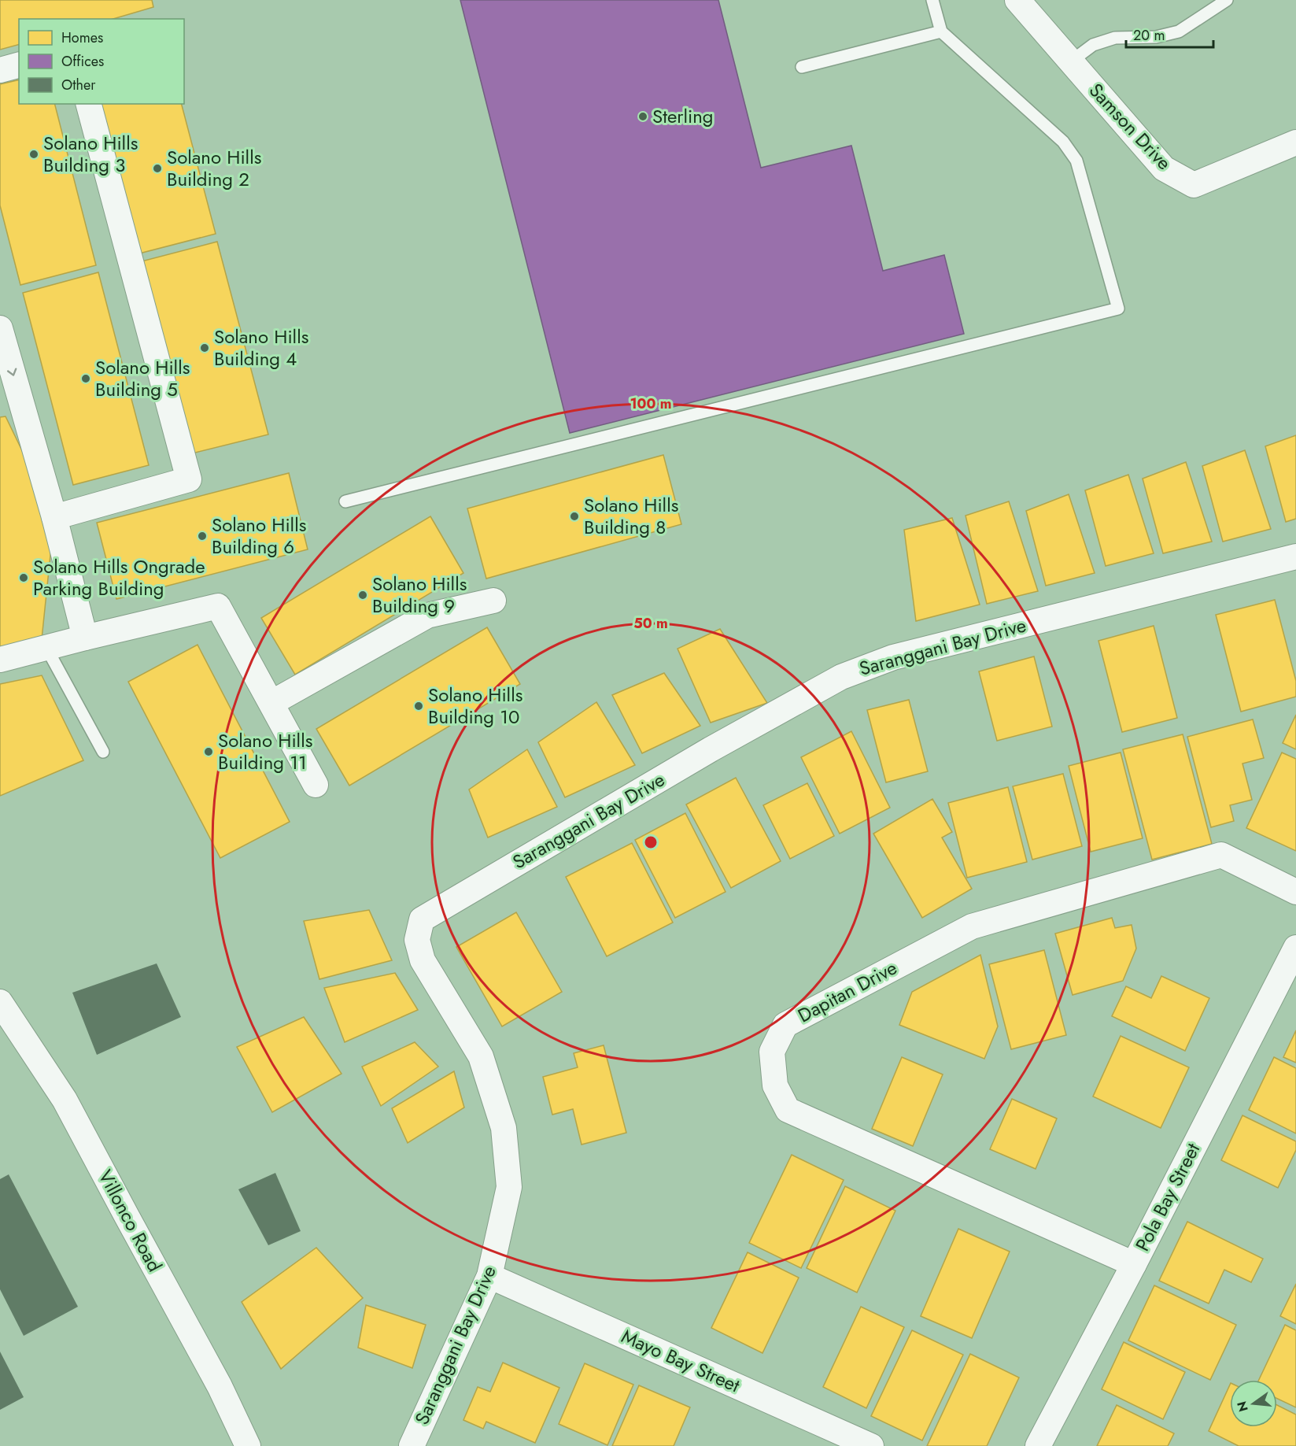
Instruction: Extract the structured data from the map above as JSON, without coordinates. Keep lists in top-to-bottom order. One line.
{"streets":{"street":["Samson Drive","Saranggani Bay Drive","Dapitan Drive","Pola Bay Street","Villonco Road","Mayo Bay Street"]},"crossings":[["Saranggani Bay Drive","Mayo Bay Street"],["Dapitan Drive","Pola Bay Street"]],"places":["Sterling","Solano Hills Building 3","Solano Hills Building 2","Solano Hills Building 4","Solano Hills Building 5","Solano Hills Building 8","Solano Hills Building 6","Solano Hills Ongrade Parking Building","Solano Hills Building 9","Solano Hills Building 10","Solano Hills Building 11"],"legend":["Homes","Offices","Other"],"scale_bar":"20 m","north":"left","rings":["100 m","50 m"]}
